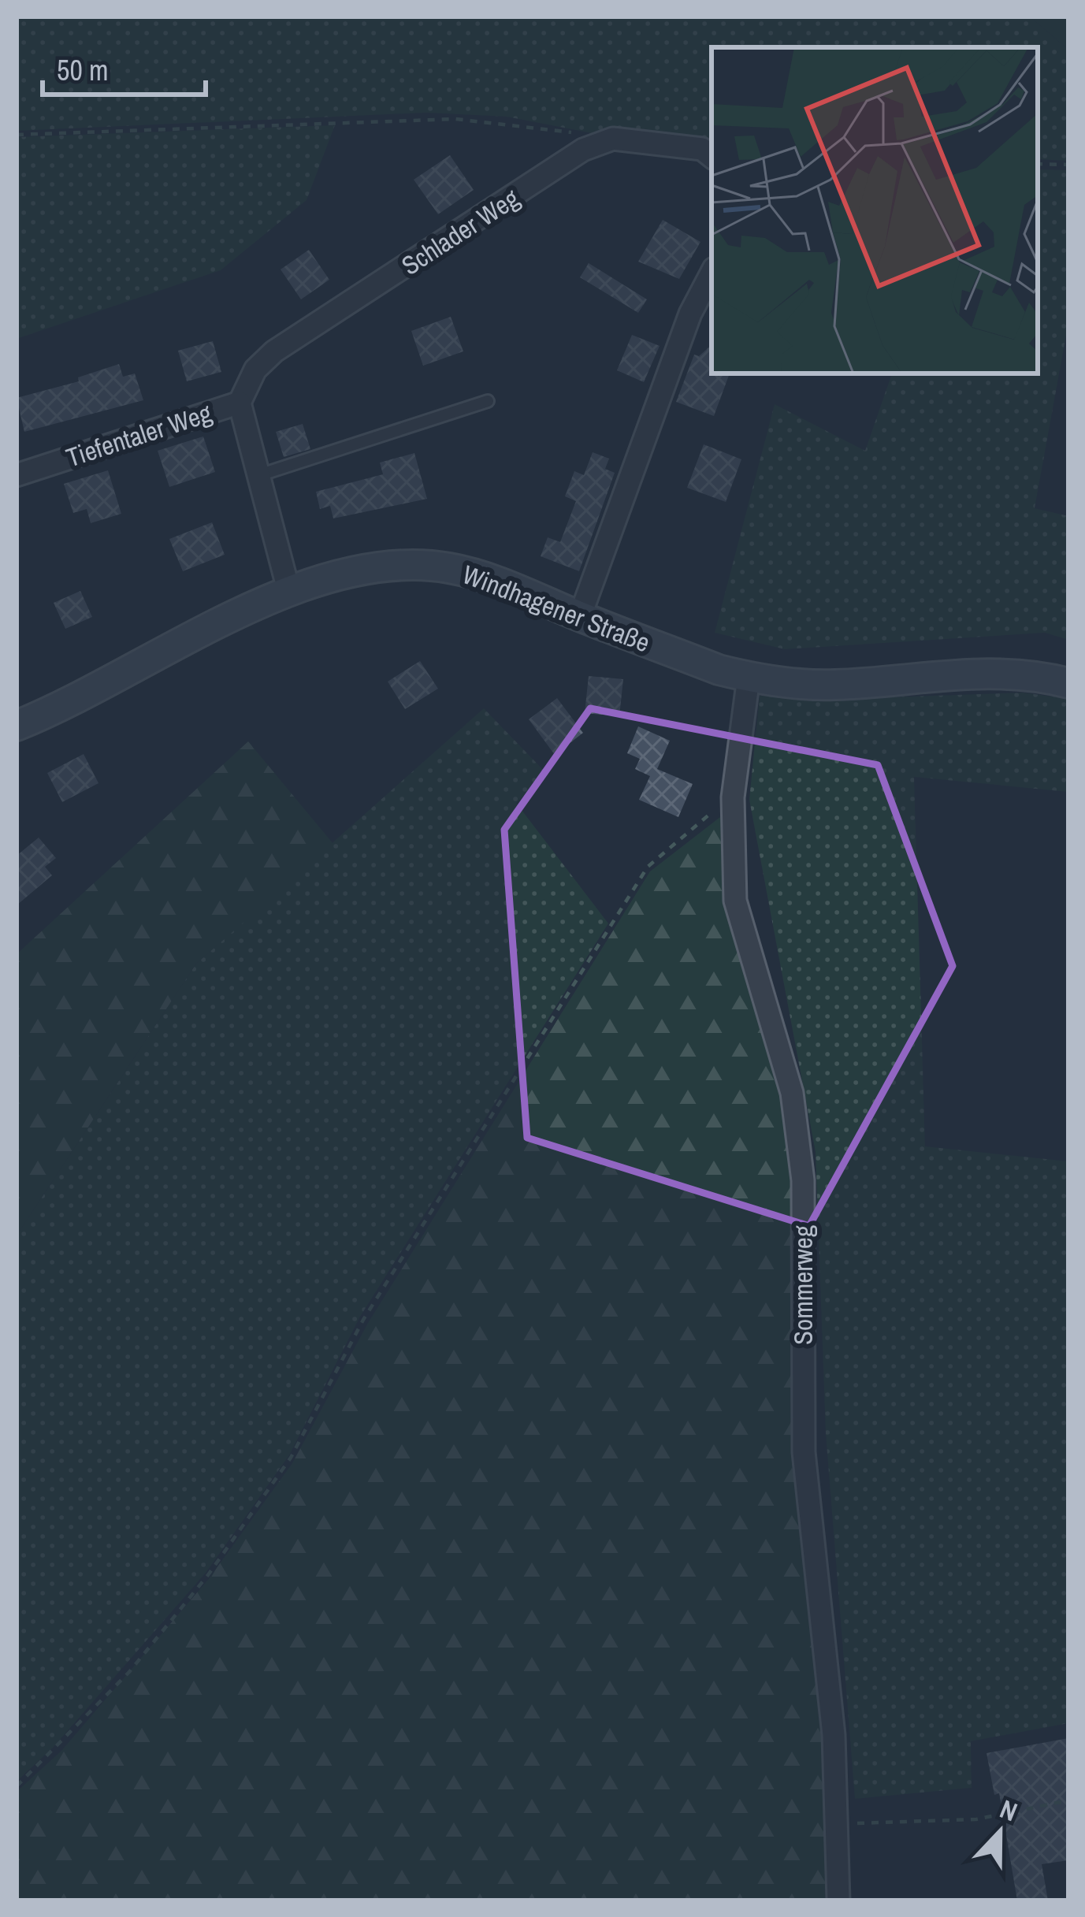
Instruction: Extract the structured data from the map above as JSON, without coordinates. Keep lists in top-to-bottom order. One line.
{"streets":{"main road":["Windhagener Straße"],"street":["Schlader Weg","Tiefentaler Weg","Sommerweg"]},"crossings":[["Schlader Weg","Tiefentaler Weg"],["Tiefentaler Weg","Windhagener Straße"],["Windhagener Straße","Sommerweg"]],"scale_bar":"50 m","north":"top"}
